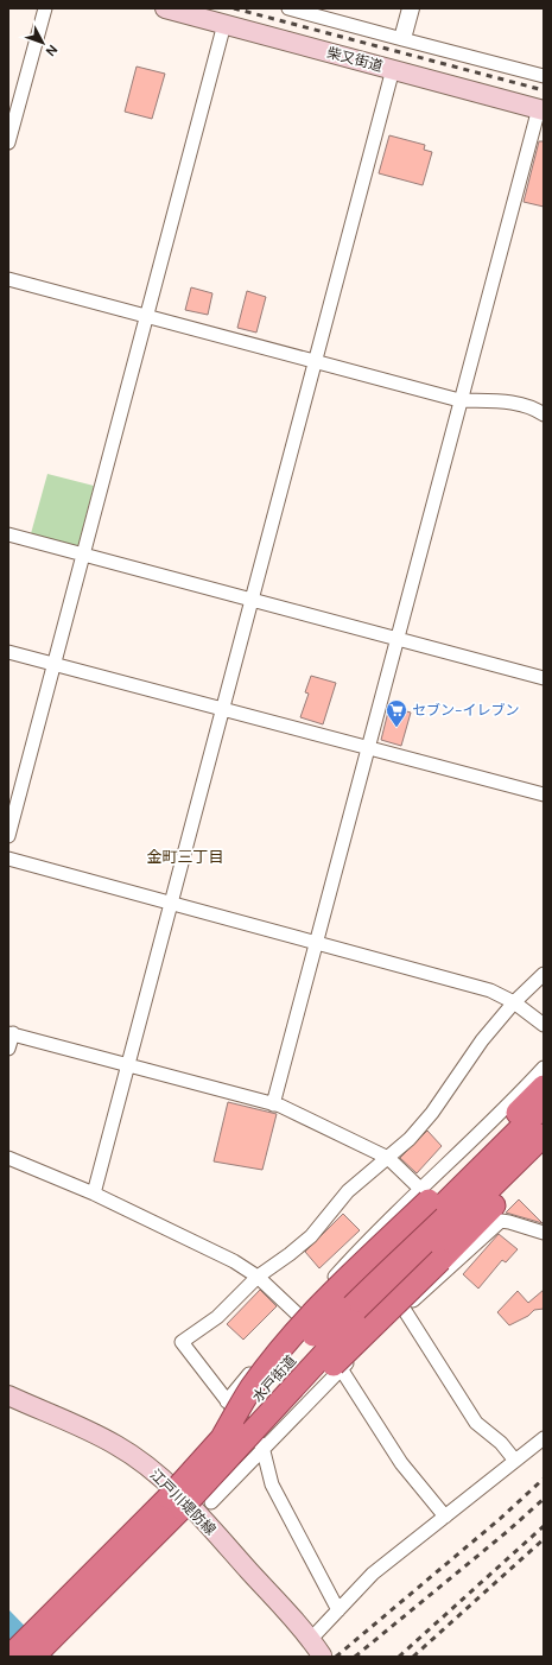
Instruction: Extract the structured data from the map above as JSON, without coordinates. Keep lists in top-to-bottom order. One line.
{"streets":{"highway":["水戸街道"],"main road":["柴又街道","江戸川堤防線"]},"districts":["金町三丁目"],"places":{"supermarket":["セブン-イレブン"]},"north":"bottom right"}
